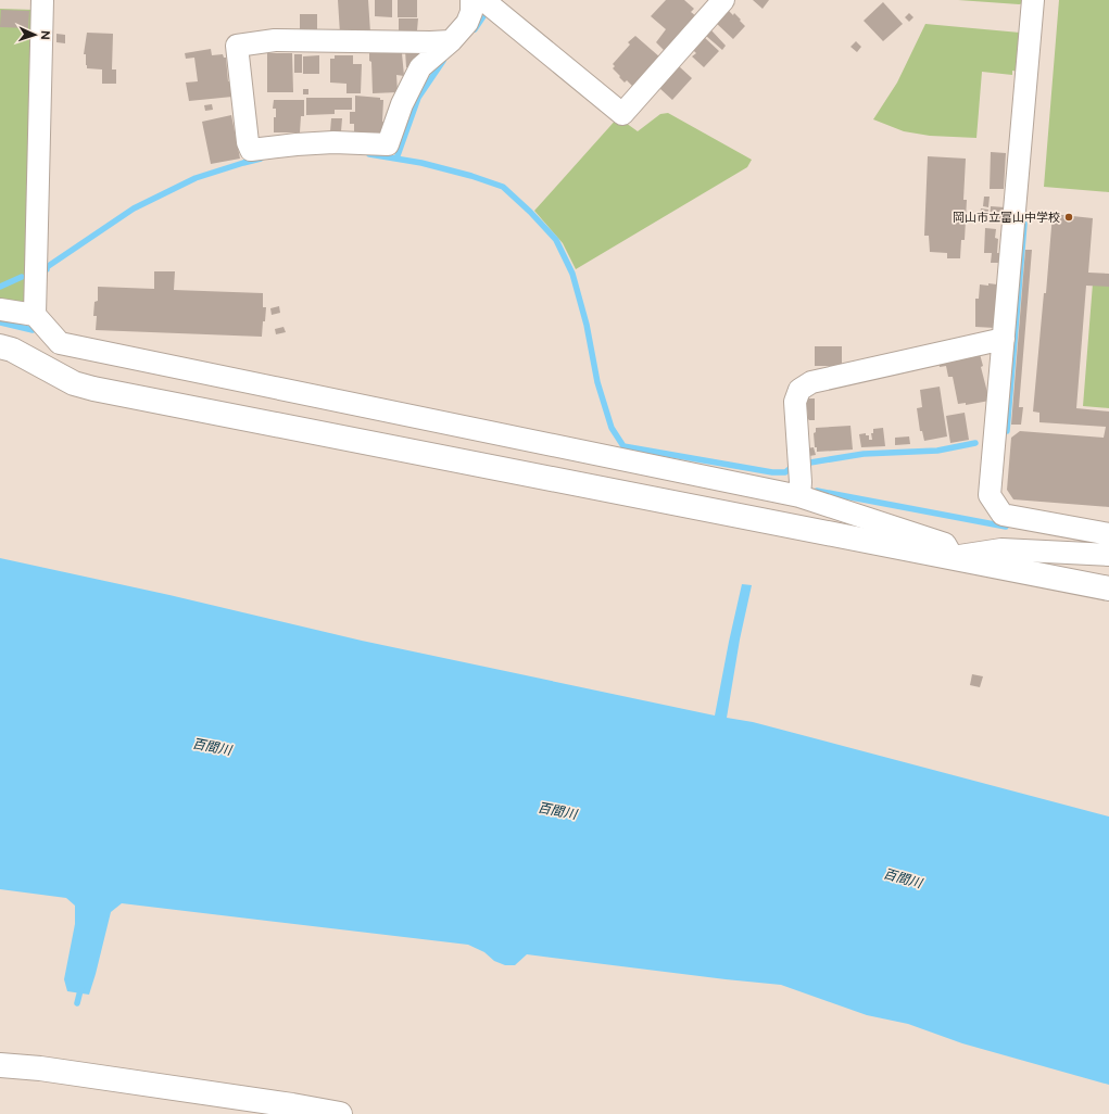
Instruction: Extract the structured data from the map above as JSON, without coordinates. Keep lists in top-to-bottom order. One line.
{"water":["百間川"],"places":["岡山市立富山中学校"],"north":"right"}
